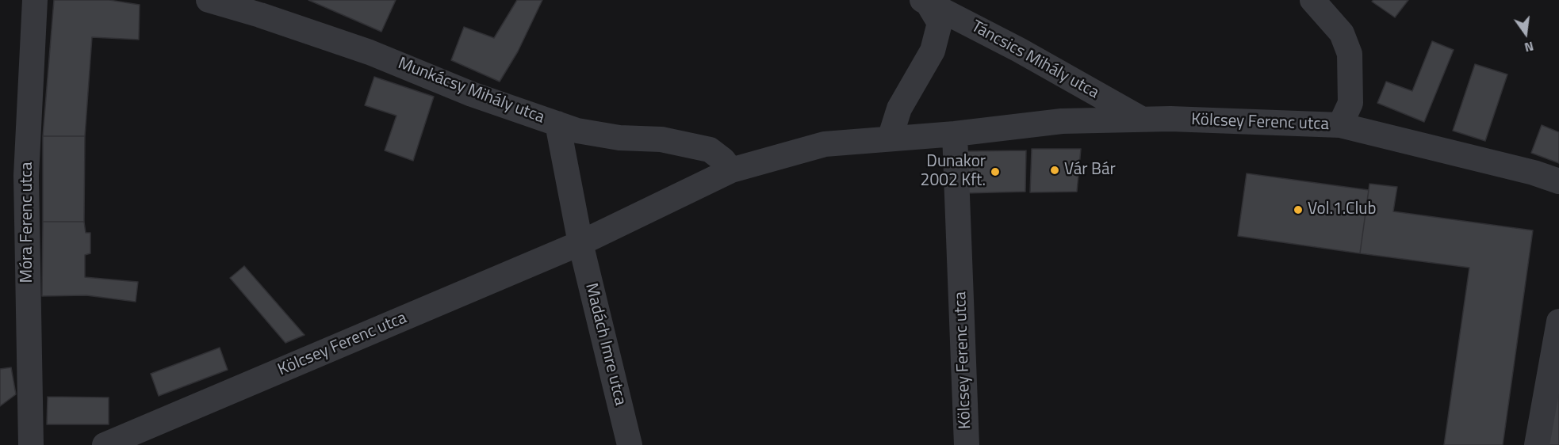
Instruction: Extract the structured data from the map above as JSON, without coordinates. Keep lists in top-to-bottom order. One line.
{"streets":{"street":["Táncsics Mihály utca","Munkácsy Mihály utca","Kölcsey Ferenc utca","Móra Ferenc utca","Madách Imre utca"]},"crossings":[["Táncsics Mihály utca","Kölcsey Ferenc utca"],["Munkácsy Mihály utca","Kölcsey Ferenc utca"],["Kölcsey Ferenc utca","Madách Imre utca"]],"places":["Vár Bár","Dunakor 2002 Kft.","Vol.1.Club"],"north":"bottom"}
